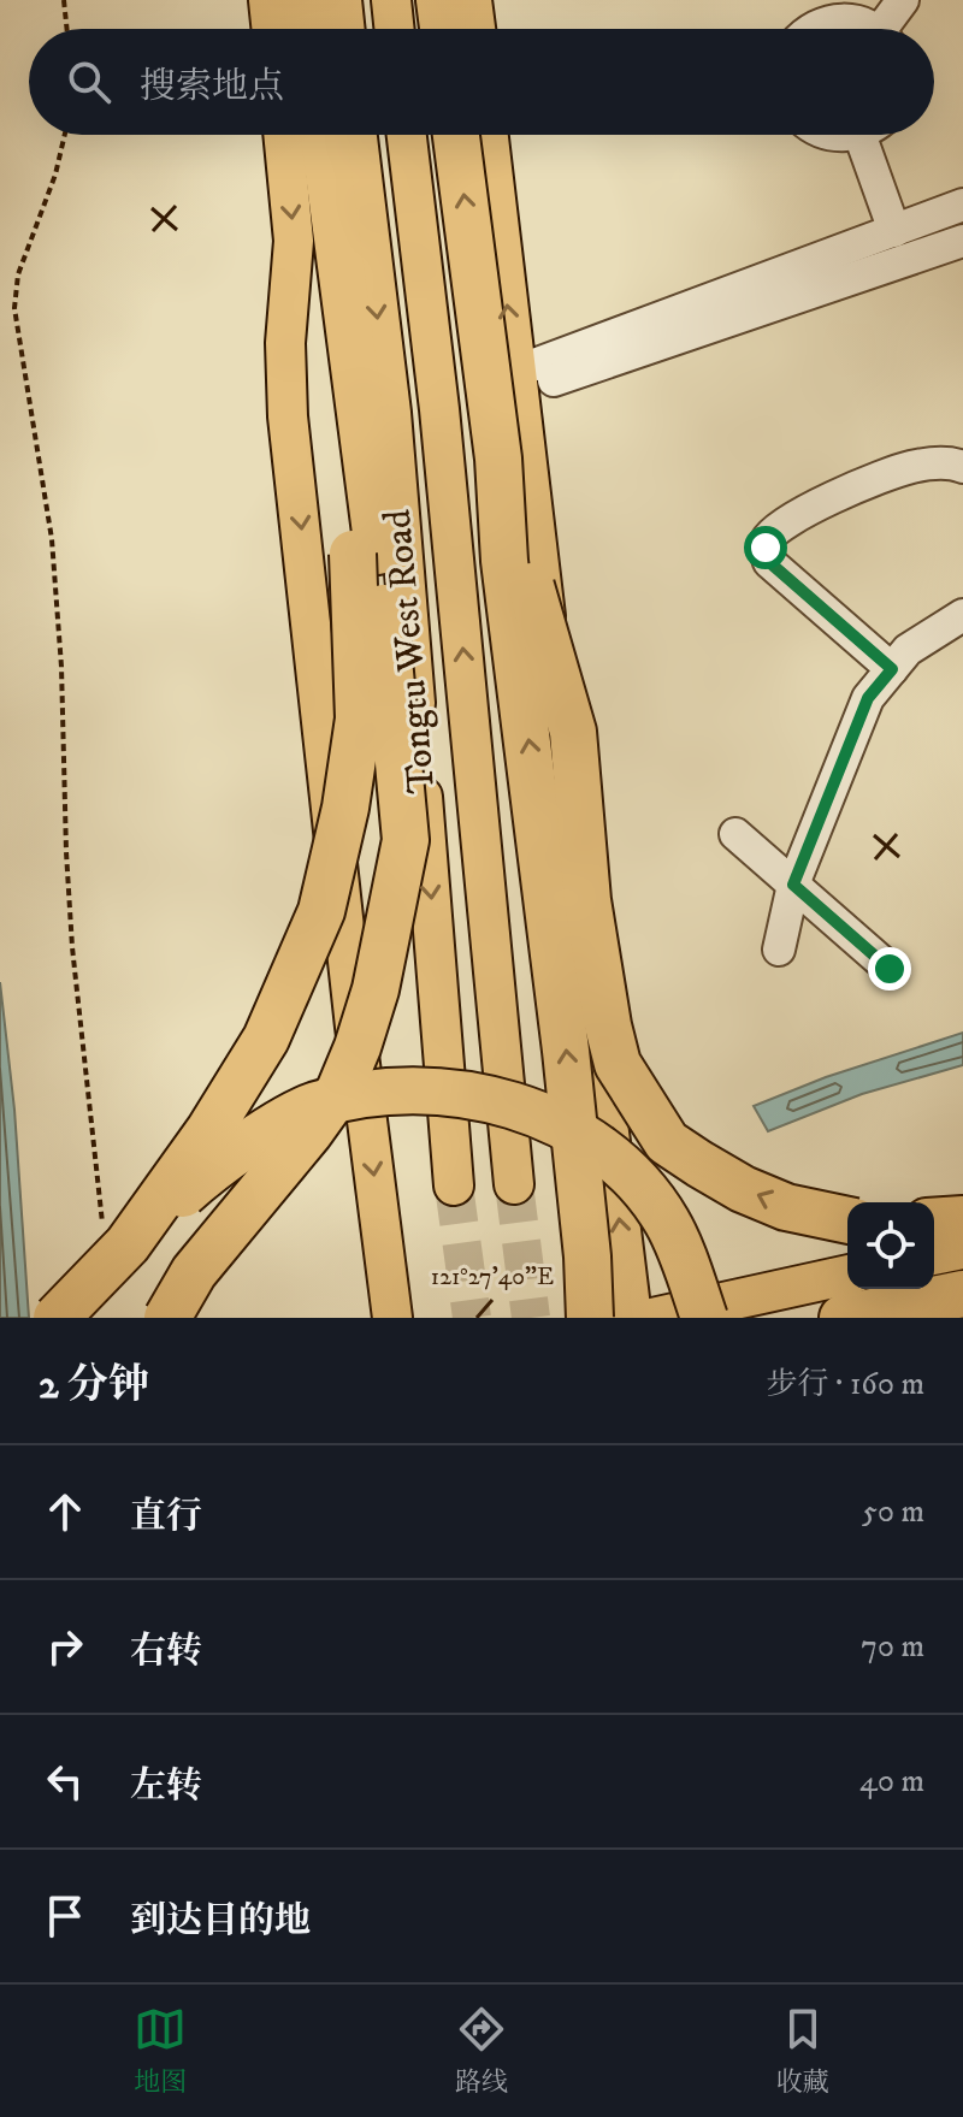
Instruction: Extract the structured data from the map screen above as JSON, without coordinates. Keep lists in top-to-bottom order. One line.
{"streets":{"main road":["Tongtu West Road"]},"page":{"search":"搜索地点","heading":["2 分钟","步行 · 160 m"],"list":[["直行","50 m"],["右转","70 m"],["左转","40 m"],"到达目的地"],"nav":["地图","路线","收藏"]},"coordinates":["121°27'40\"E"]}
